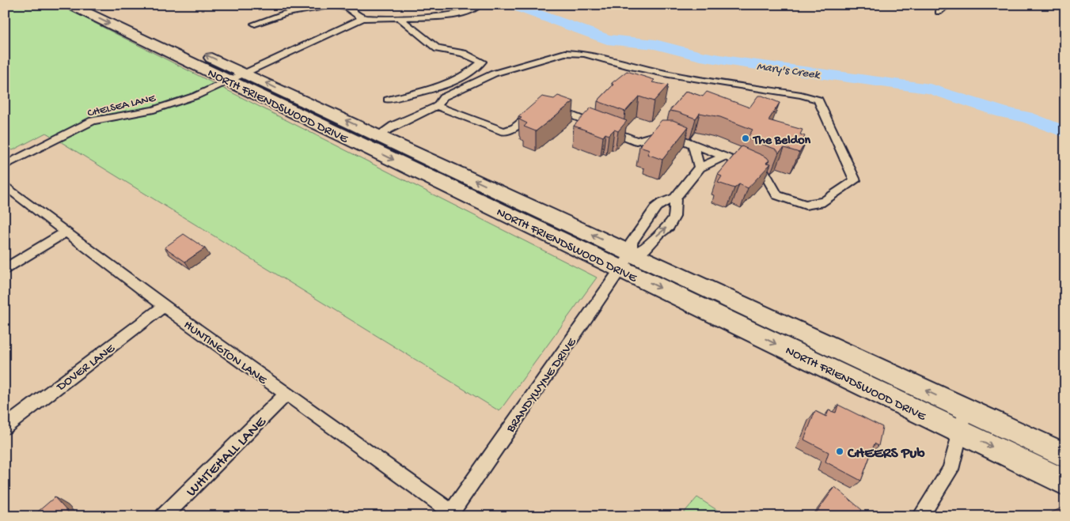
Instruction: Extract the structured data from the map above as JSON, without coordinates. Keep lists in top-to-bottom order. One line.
{"streets":{"main road":["NORTH FRIENDSWOOD DRIVE"],"street":["CHELSEA LANE","HUNTINGTON LANE","DOVER LANE","BRANDYWYNE DRIVE","WHITEHALL LANE"]},"crossings":[["CHELSEA LANE","NORTH FRIENDSWOOD DRIVE"],["NORTH FRIENDSWOOD DRIVE","BRANDYWYNE DRIVE"],["HUNTINGTON LANE","DOVER LANE"],["HUNTINGTON LANE","BRANDYWYNE DRIVE"],["HUNTINGTON LANE","WHITEHALL LANE"]],"water":["Mary's Creek"],"places":["The Beldon","CHEERS Pub"]}
